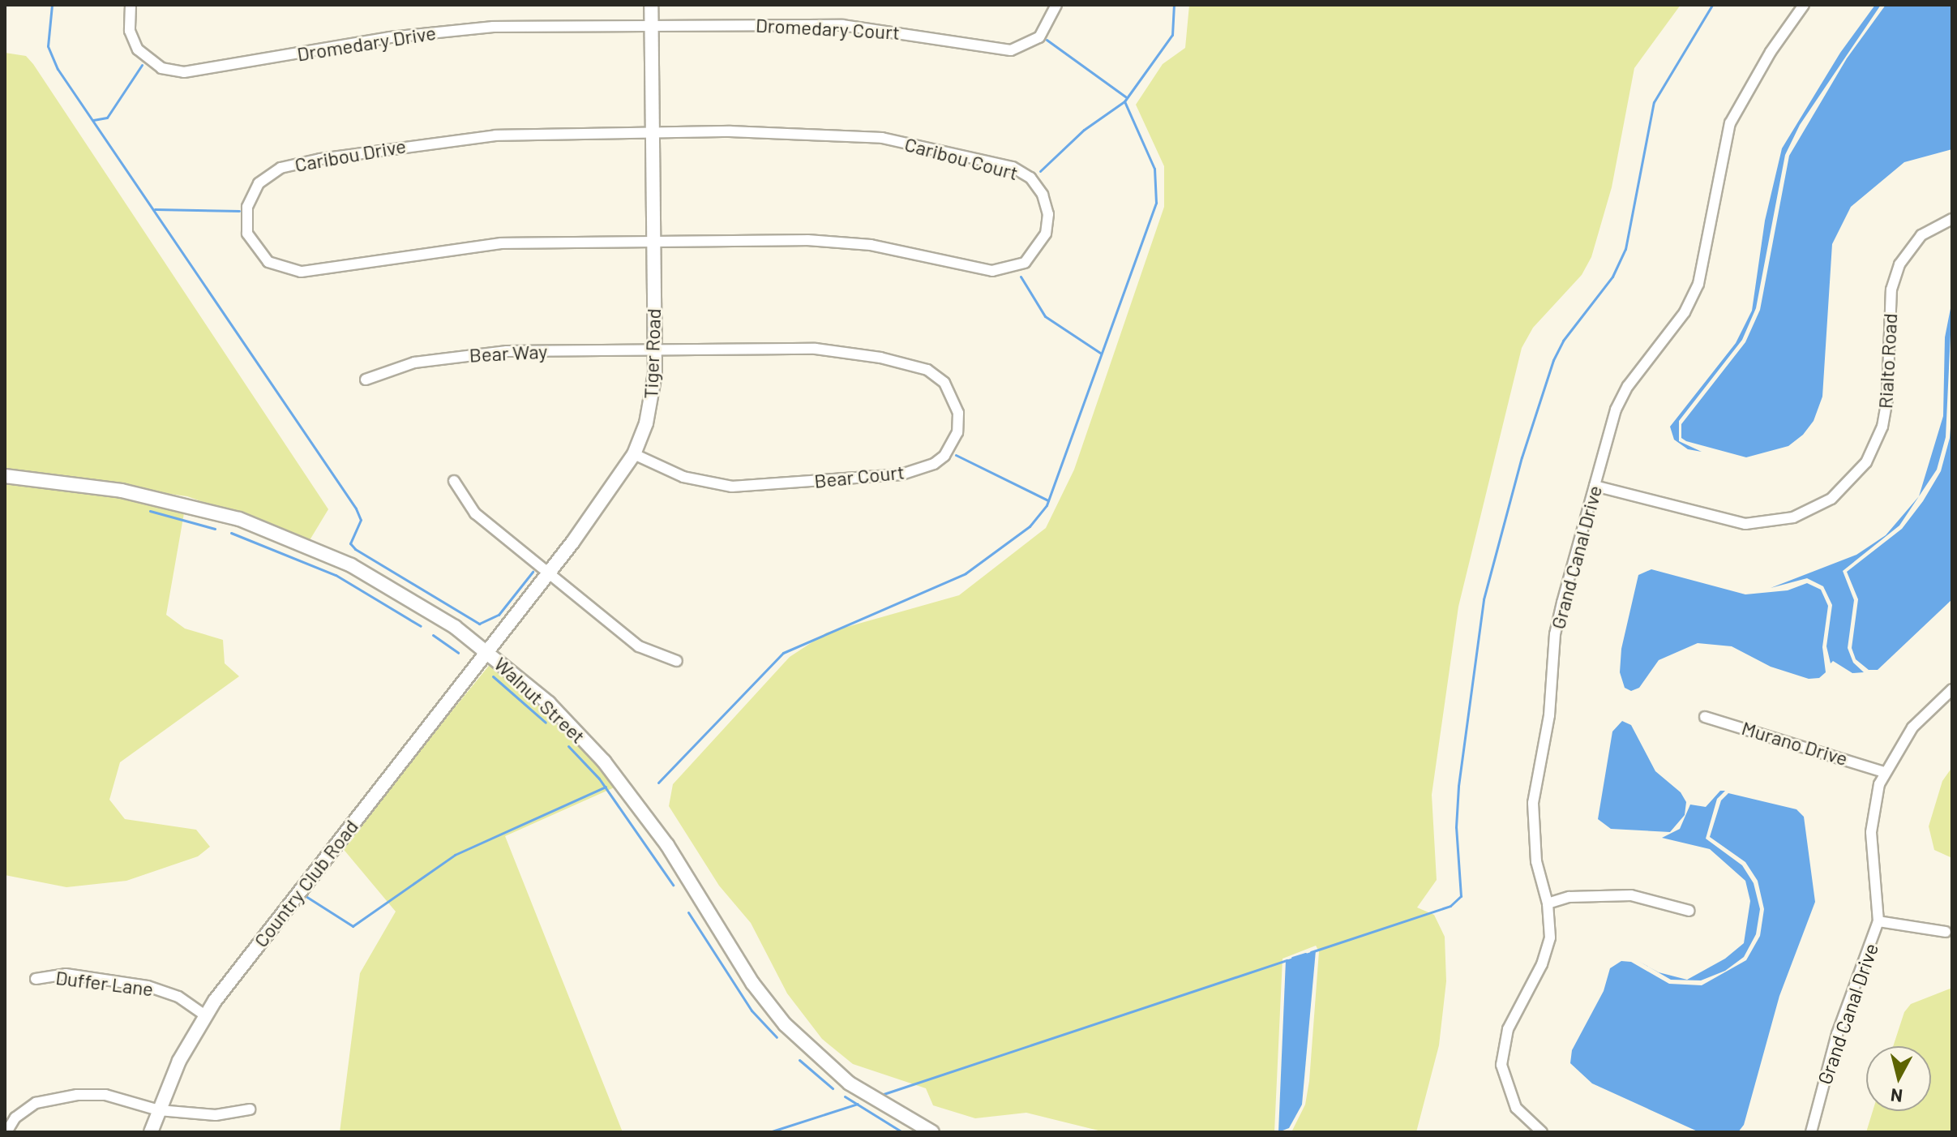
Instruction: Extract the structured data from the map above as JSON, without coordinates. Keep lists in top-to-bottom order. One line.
{"streets":{"street":["Dromedary Court","Dromedary Drive","Caribou Drive","Caribou Court","Bear Way","Tiger Road","Rialto Road","Bear Court","Grand Canal Drive","Walnut Street","Murano Drive","Country Club Road","Duffer Lane"]},"crossings":[["Dromedary Court","Dromedary Drive"],["Dromedary Court","Tiger Road"],["Dromedary Drive","Tiger Road"],["Caribou Drive","Caribou Court"],["Caribou Drive","Tiger Road"],["Caribou Court","Tiger Road"],["Bear Way","Tiger Road"],["Bear Way","Bear Court"],["Tiger Road","Bear Court"],["Tiger Road","Walnut Street"],["Tiger Road","Country Club Road"],["Rialto Road","Grand Canal Drive"],["Grand Canal Drive","Murano Drive"],["Walnut Street","Country Club Road"],["Country Club Road","Duffer Lane"]],"north":"bottom"}
